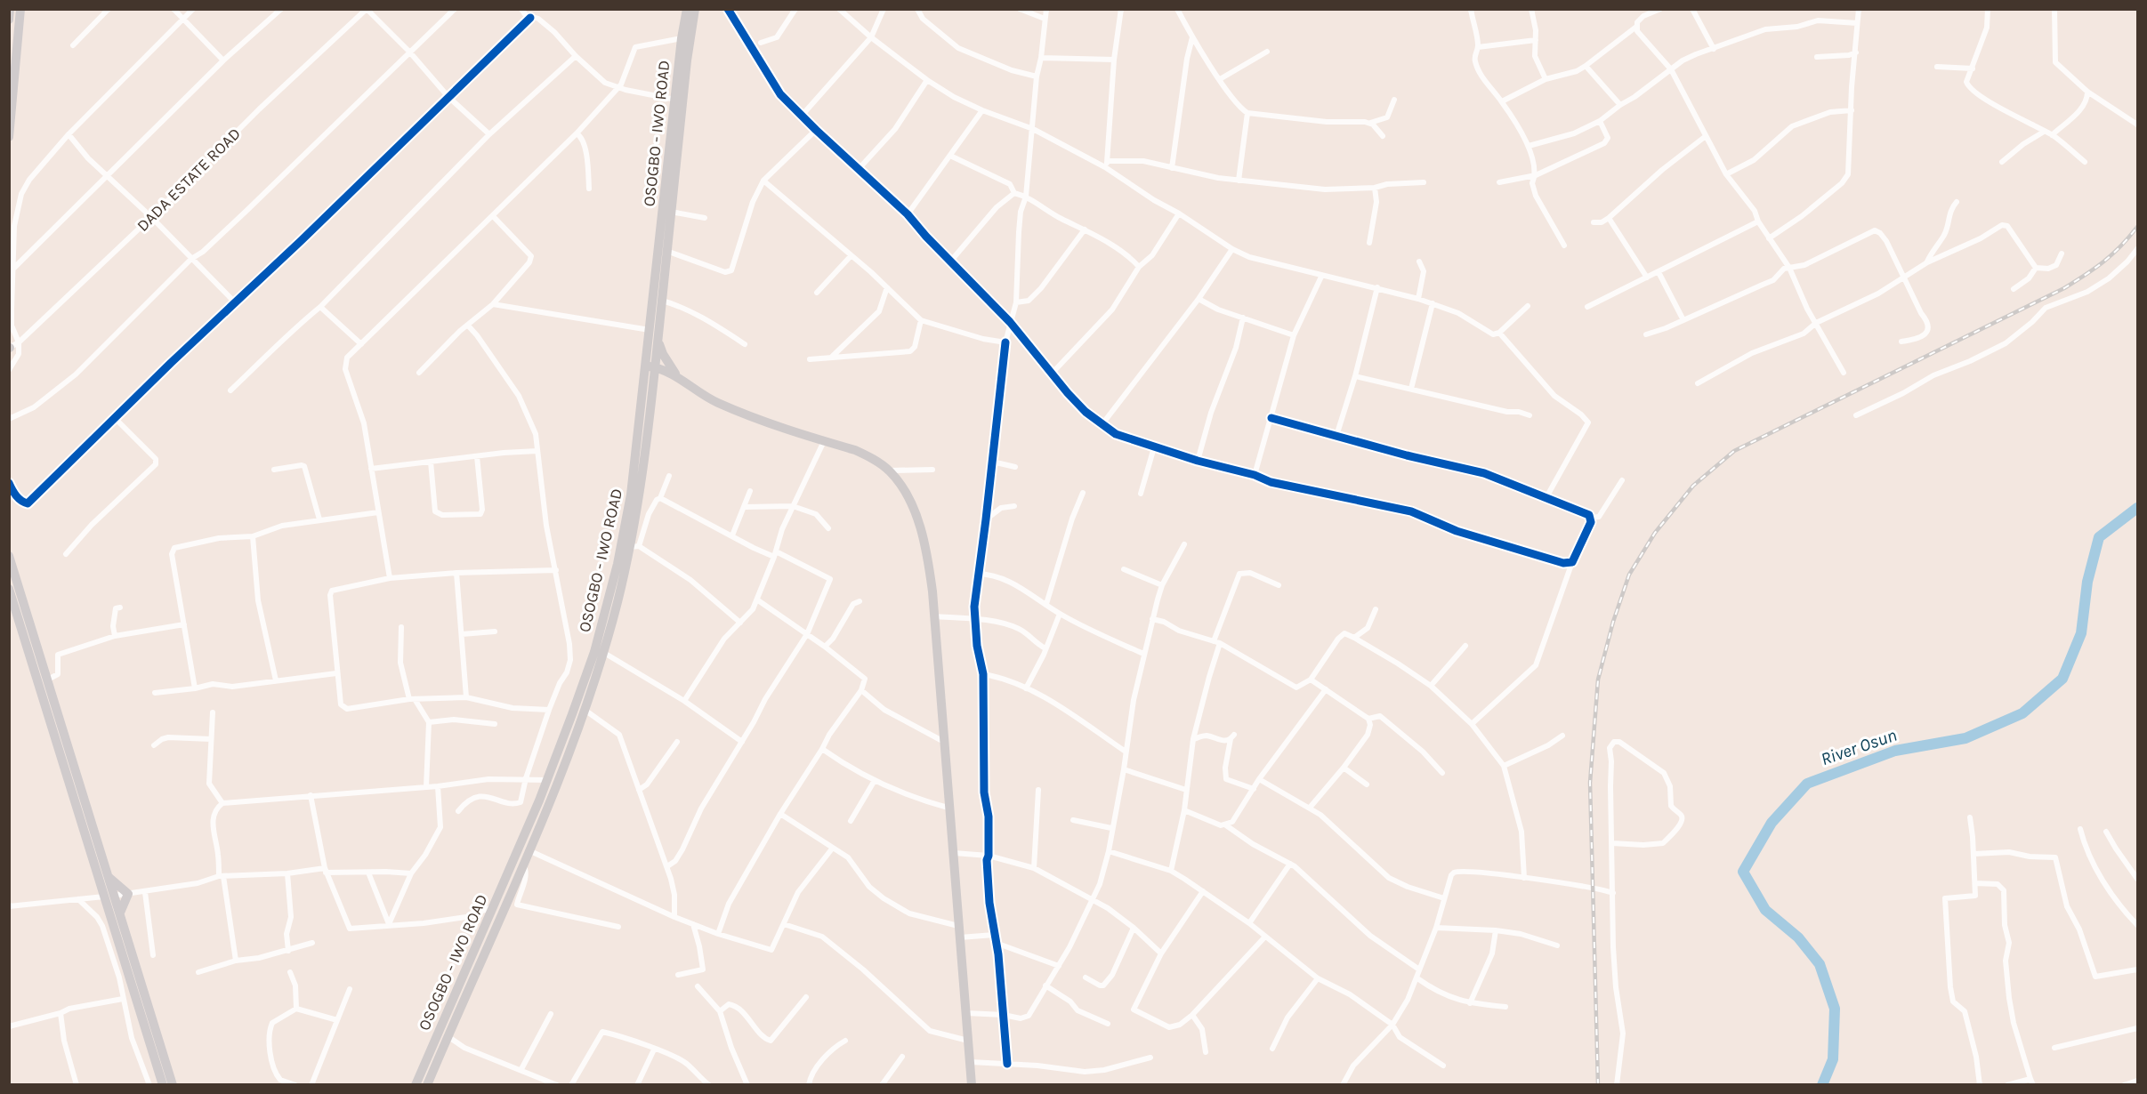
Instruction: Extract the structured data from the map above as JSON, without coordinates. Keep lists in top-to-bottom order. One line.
{"streets":{"main road":["OSOGBO - IWO ROAD"],"street":["DADA ESTATE ROAD"]},"water":["River Osun"]}
